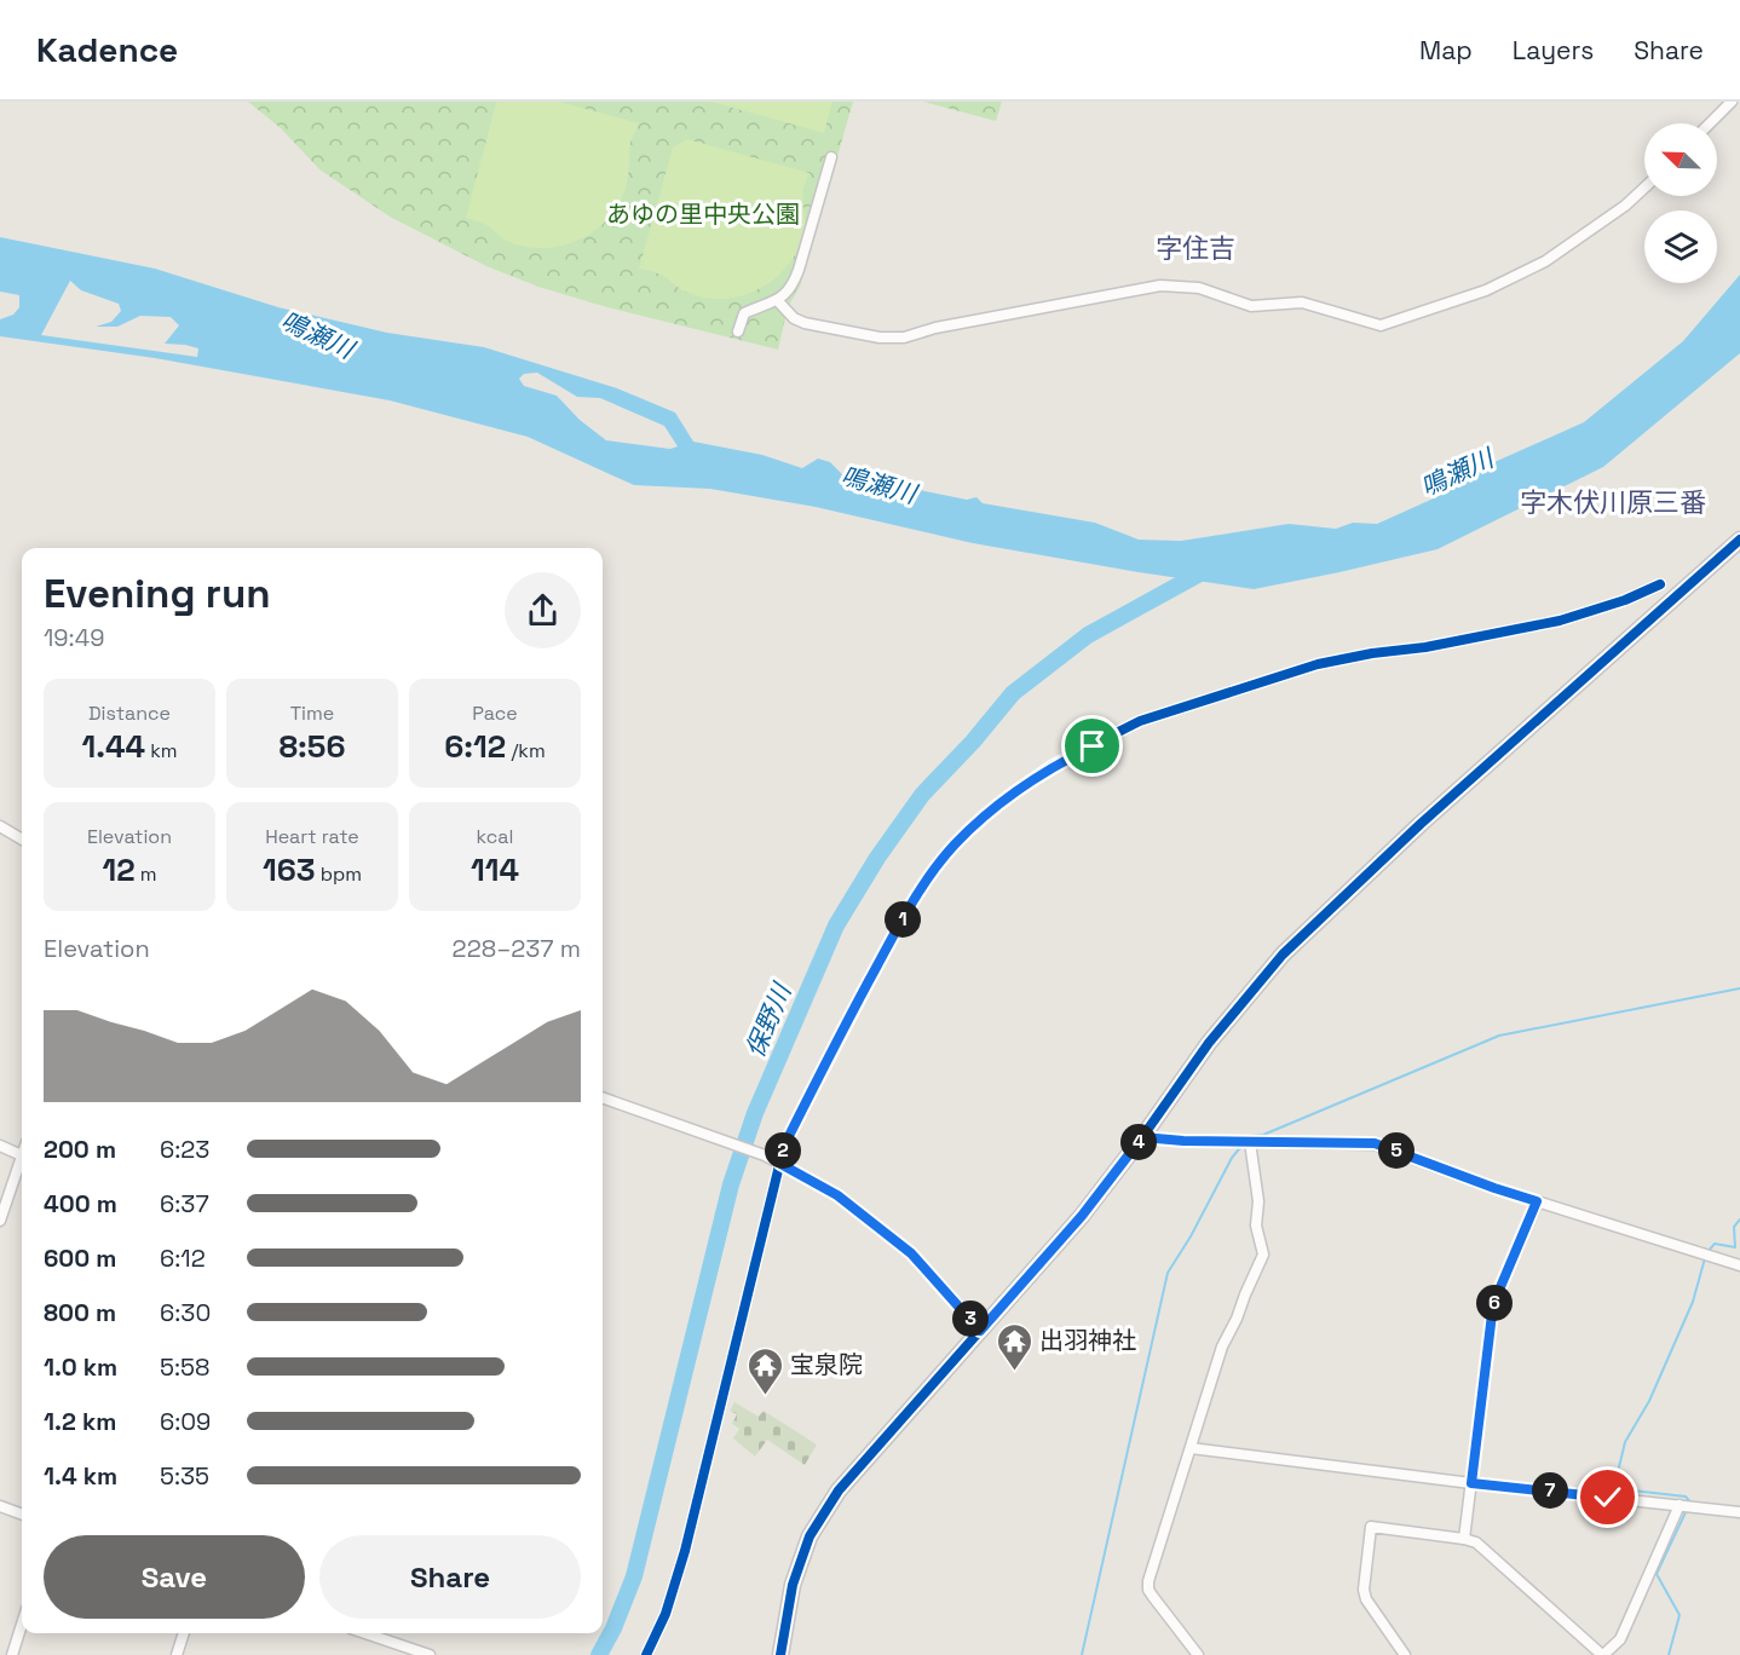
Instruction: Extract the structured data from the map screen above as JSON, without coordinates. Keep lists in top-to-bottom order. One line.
{"districts":["字住吉","字木伏川原三番"],"water":["鳴瀬川","保野川"],"parks":["あゆの里中央公園"],"places":{"temple":["出羽神社","宝泉院"]},"north":"top left","page":{"header":"Kadence","nav":["Map","Layers","Share"],"heading":["Evening run","19:49"],"stats":[["Distance","1.44 km"],["Time","8:56"],["Pace","6:12 /km"],["Elevation","12 m"],["Heart rate","163 bpm"],["kcal","114"]],"pins":["1","4","2","5","6","3","7"],"chart":["Elevation","228–237 m"],"list":[{"name":"200 m","note":"6:23"},{"name":"400 m","note":"6:37"},{"name":"600 m","note":"6:12"},{"name":"800 m","note":"6:30"},{"name":"1.0 km","note":"5:58"},{"name":"1.2 km","note":"6:09"},{"name":"1.4 km","note":"5:35"}],"buttons":["Save","Share"]}}
